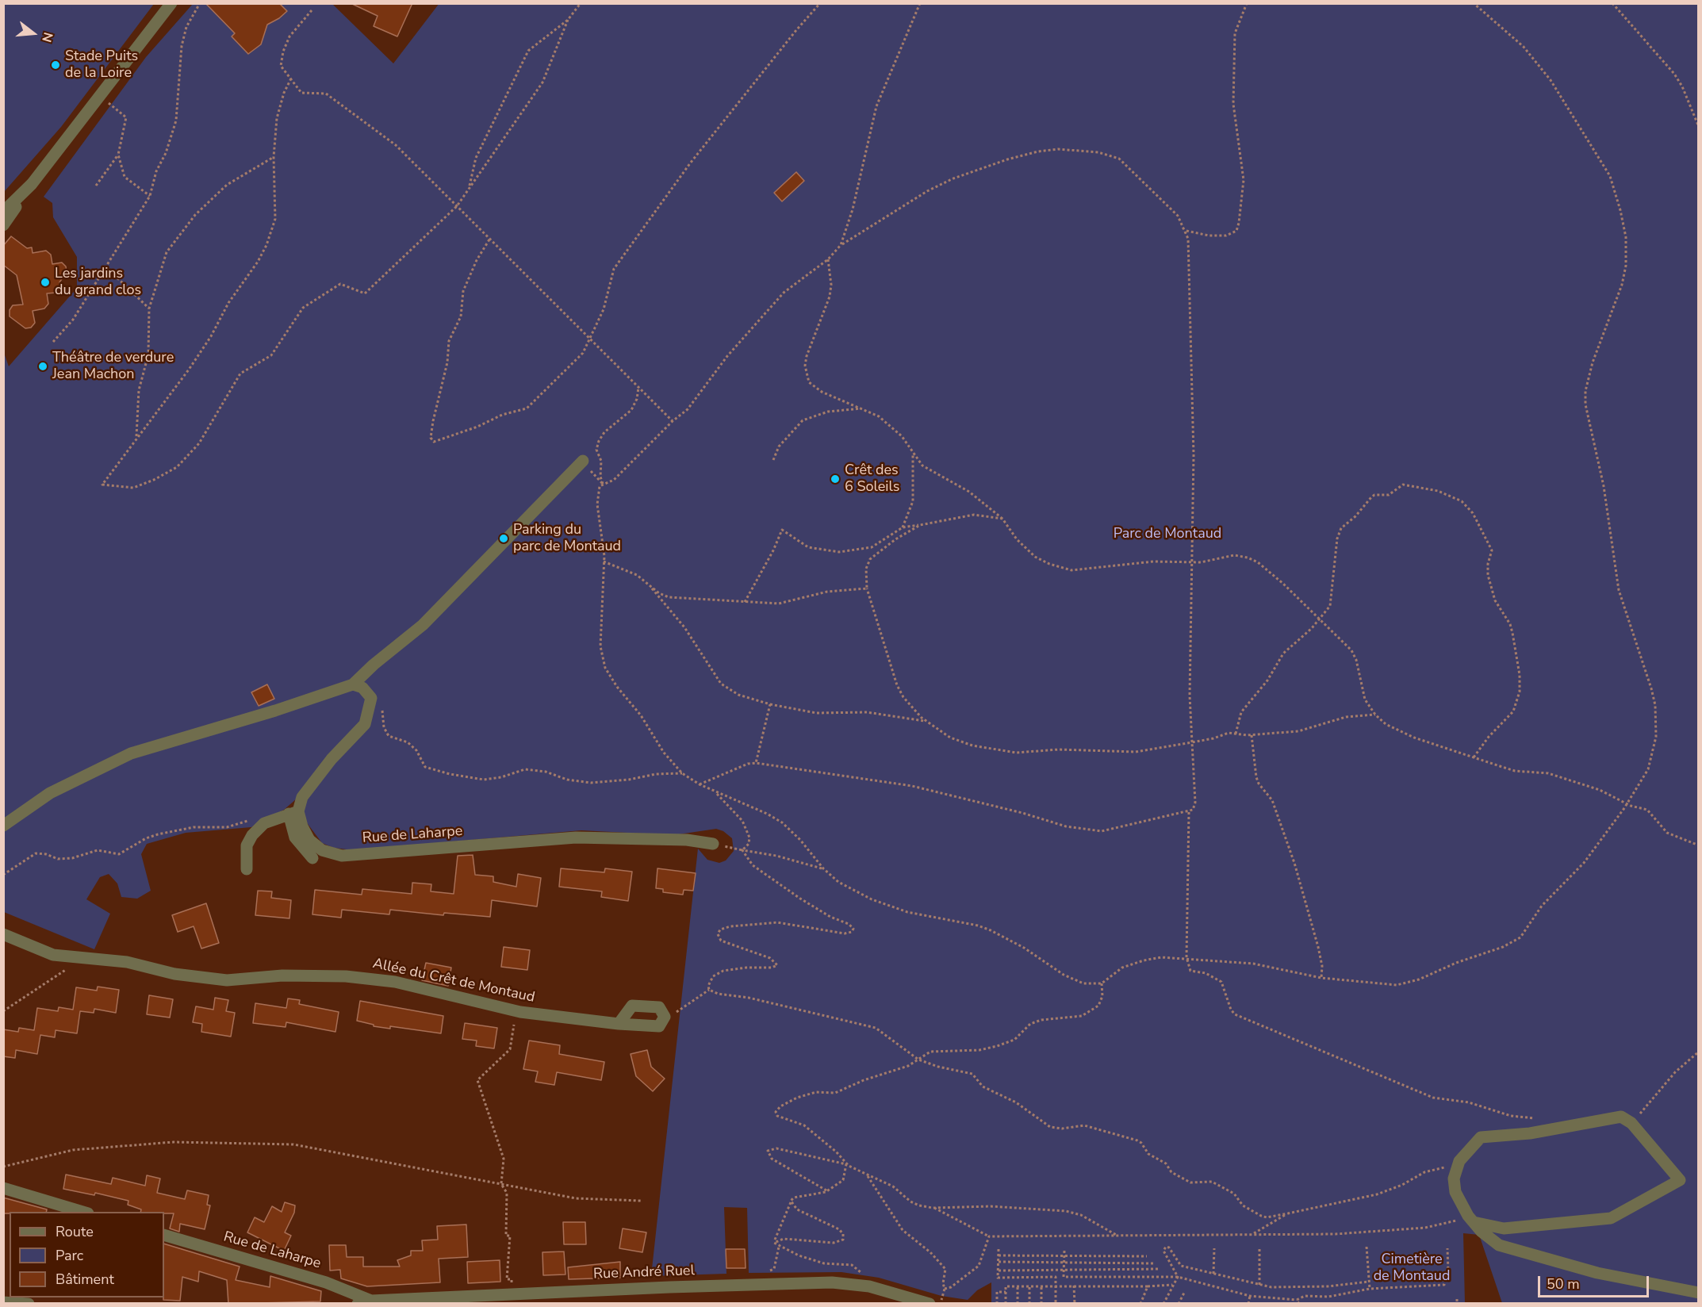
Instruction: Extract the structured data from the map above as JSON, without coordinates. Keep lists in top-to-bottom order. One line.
{"streets":{"street":["Rue de Laharpe","Allée du Crêt de Montaud","Rue André Ruel"]},"crossings":[["Rue de Laharpe","Rue André Ruel"]],"parks":["Parc de Montaud","Cimetière de Montaud"],"places":["Stade Puits de la Loire","Les jardins du grand clos","Théâtre de verdure Jean Machon","Crêt des 6 Soleils","Parking du parc de Montaud"],"legend":["Route","Parc","Bâtiment"],"scale_bar":"50 m","north":"right"}
